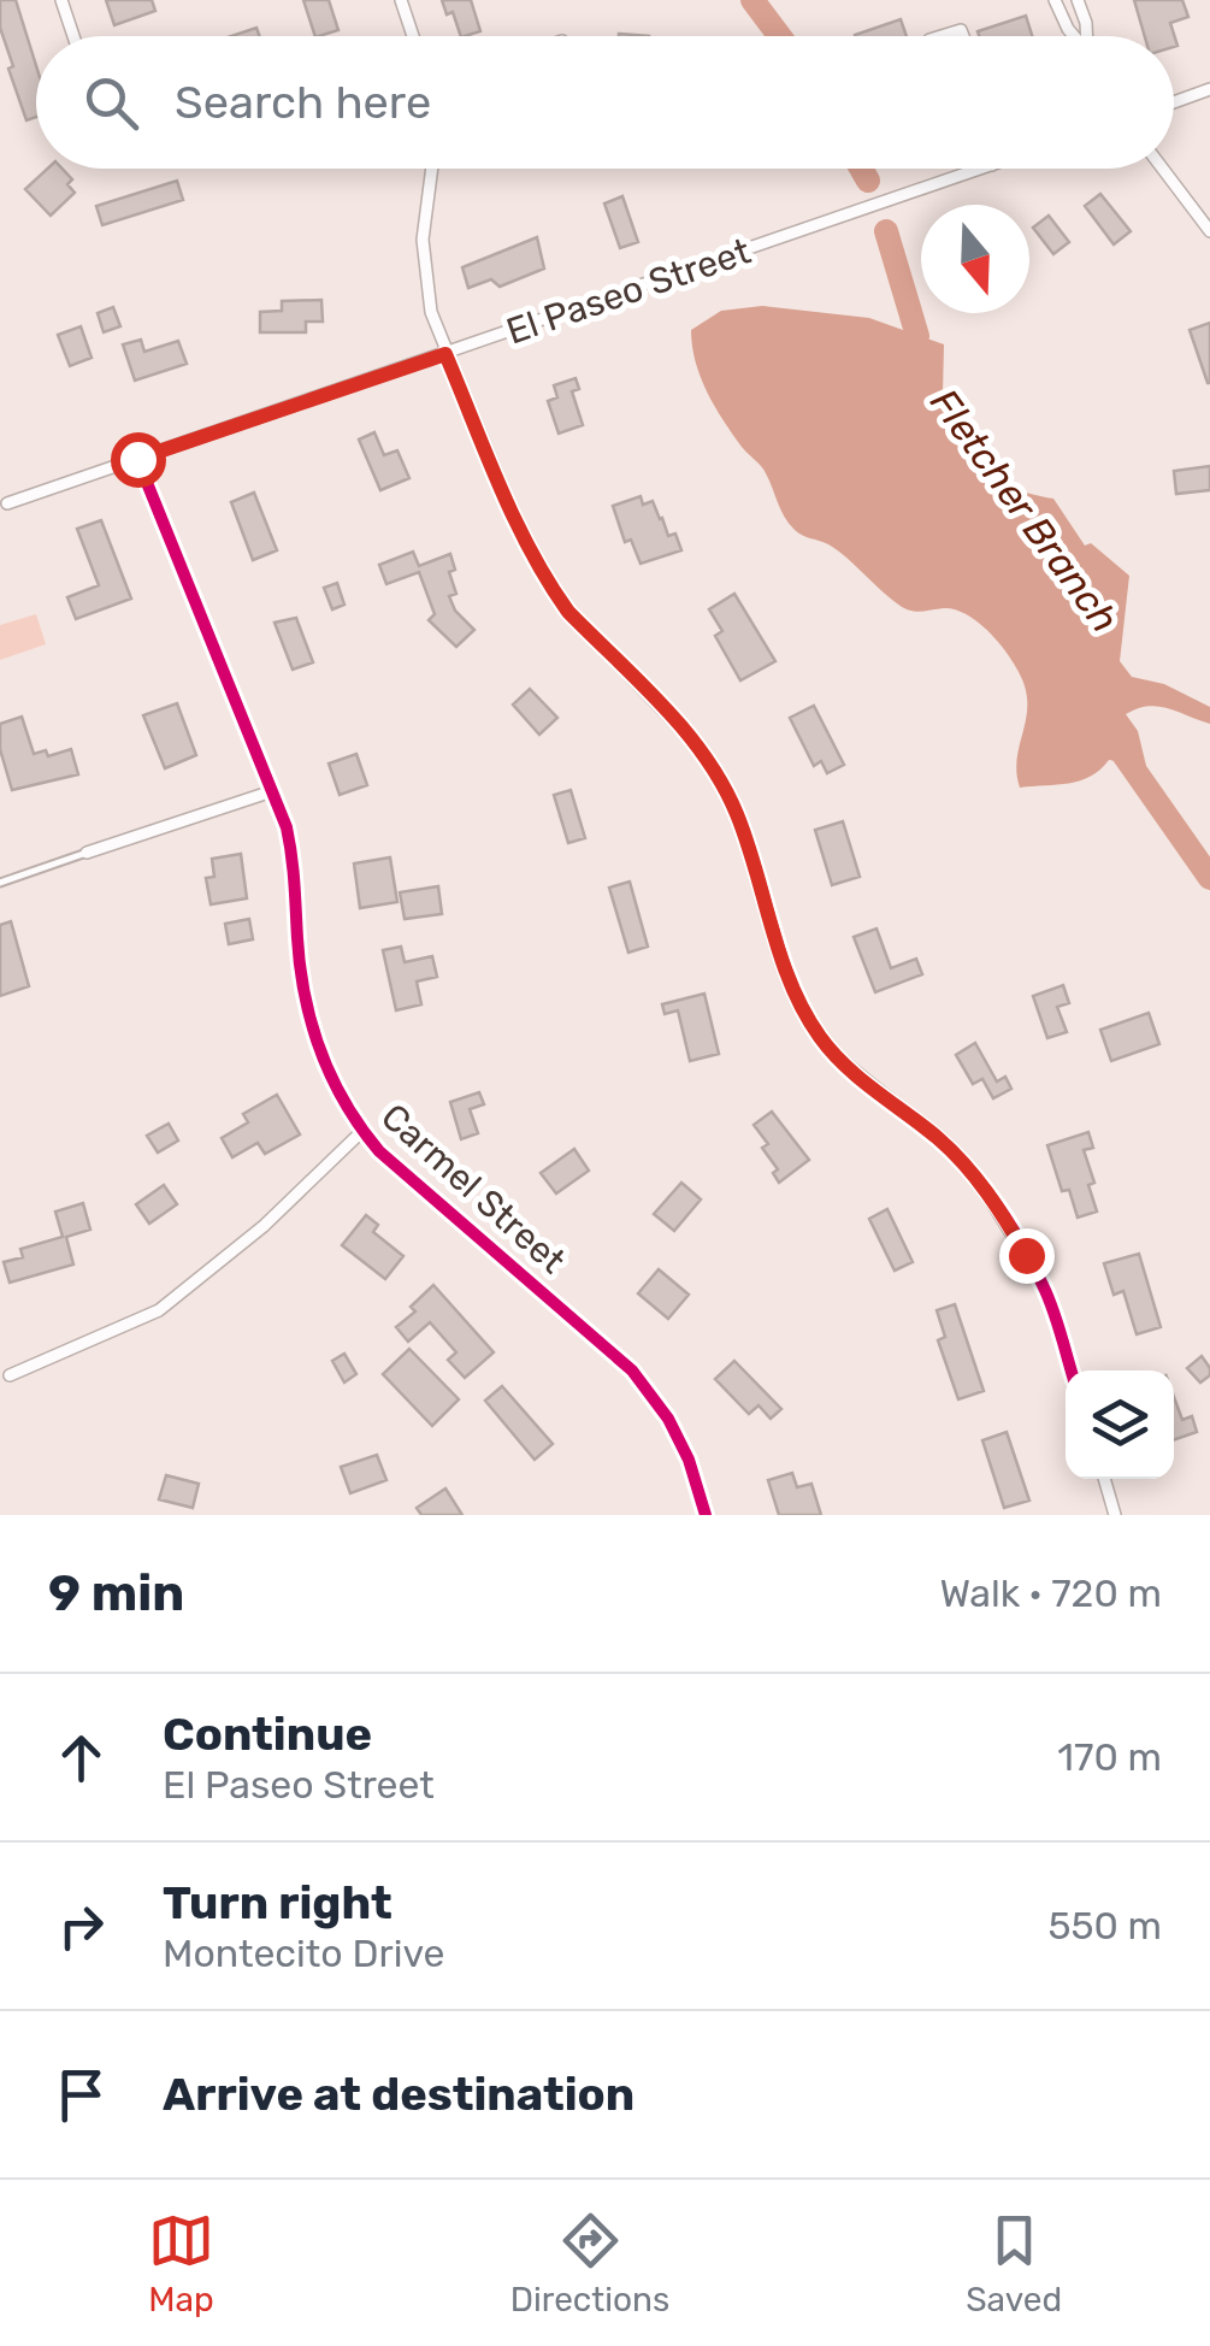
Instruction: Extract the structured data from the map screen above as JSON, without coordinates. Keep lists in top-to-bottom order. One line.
{"streets":{"street":["El Paseo Street","Carmel Street"]},"crossings":[["El Paseo Street","Carmel Street"]],"water":["Fletcher Branch"],"north":"bottom","page":{"search":"Search here","heading":["9 min","Walk · 720 m"],"list":[["Continue","El Paseo Street","170 m"],["Turn right","Montecito Drive","550 m"],"Arrive at destination"],"nav":["Map","Directions","Saved"]}}
